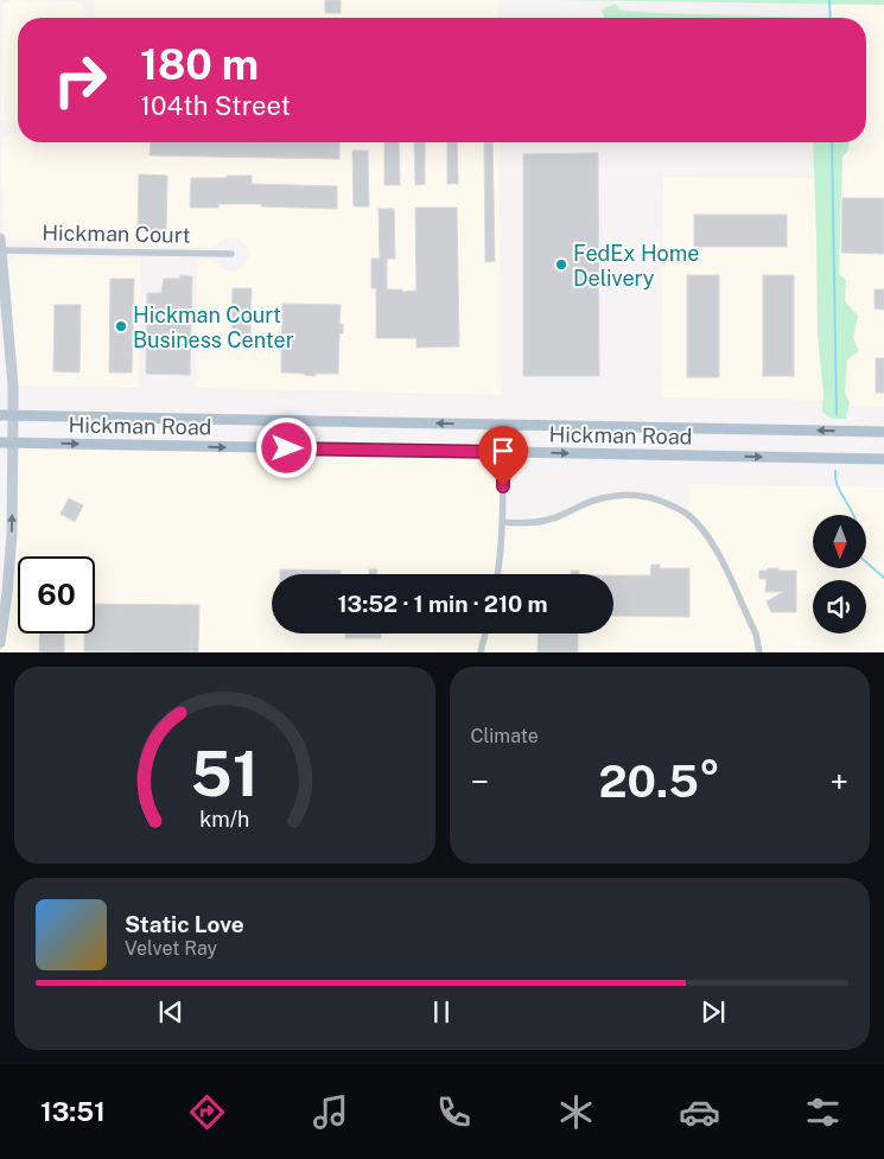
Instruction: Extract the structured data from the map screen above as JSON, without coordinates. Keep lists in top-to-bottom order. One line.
{"streets":{"main road":["Hickman Road"],"street":["Hickman Court"]},"places":["FedEx Home Delivery","Hickman Court Business Center"],"north":"bottom","page":{"turn":["180 m","104th Street"],"limit":"60","trip":"13:52 · 1 min · 210 m","tile":"Climate","heat":["−","20.5°","+"],"song":["Static Love","Velvet Ray"],"tabs":"13:51","gauge":["51","km/h"]}}
